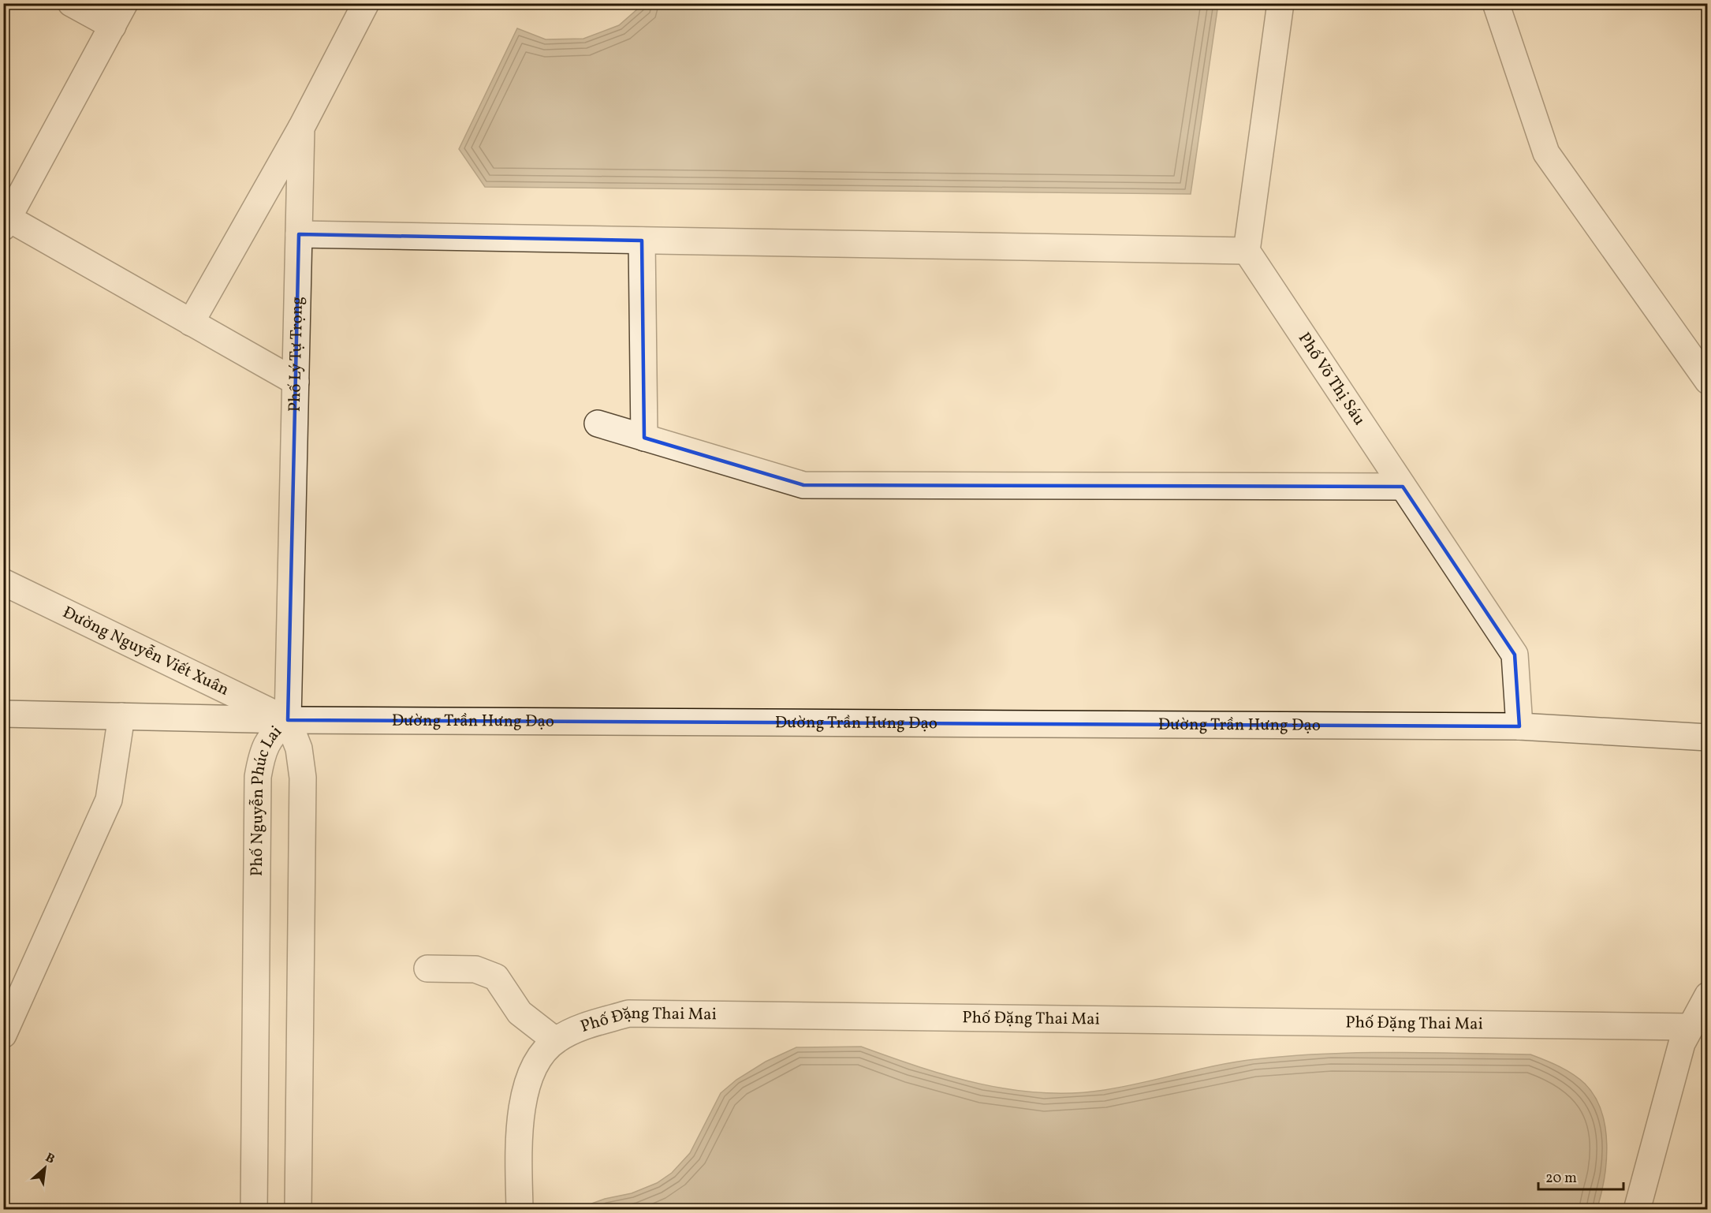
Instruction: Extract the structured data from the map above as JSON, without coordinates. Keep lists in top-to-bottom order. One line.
{"streets":{"street":["Phố Lý Tự Trọng","Phố Võ Thị Sáu","Đường Nguyễn Viết Xuân","Đường Trần Hưng Đạo","Phố Nguyễn Phúc Lai","Phố Đặng Thai Mai"]},"crossings":[["Phố Lý Tự Trọng","Đường Nguyễn Viết Xuân"],["Phố Lý Tự Trọng","Đường Trần Hưng Đạo"],["Phố Lý Tự Trọng","Phố Nguyễn Phúc Lai"],["Phố Võ Thị Sáu","Đường Trần Hưng Đạo"],["Đường Nguyễn Viết Xuân","Đường Trần Hưng Đạo"],["Đường Nguyễn Viết Xuân","Phố Nguyễn Phúc Lai"],["Đường Trần Hưng Đạo","Phố Nguyễn Phúc Lai"]],"scale_bar":"20 m","north":"top right"}
